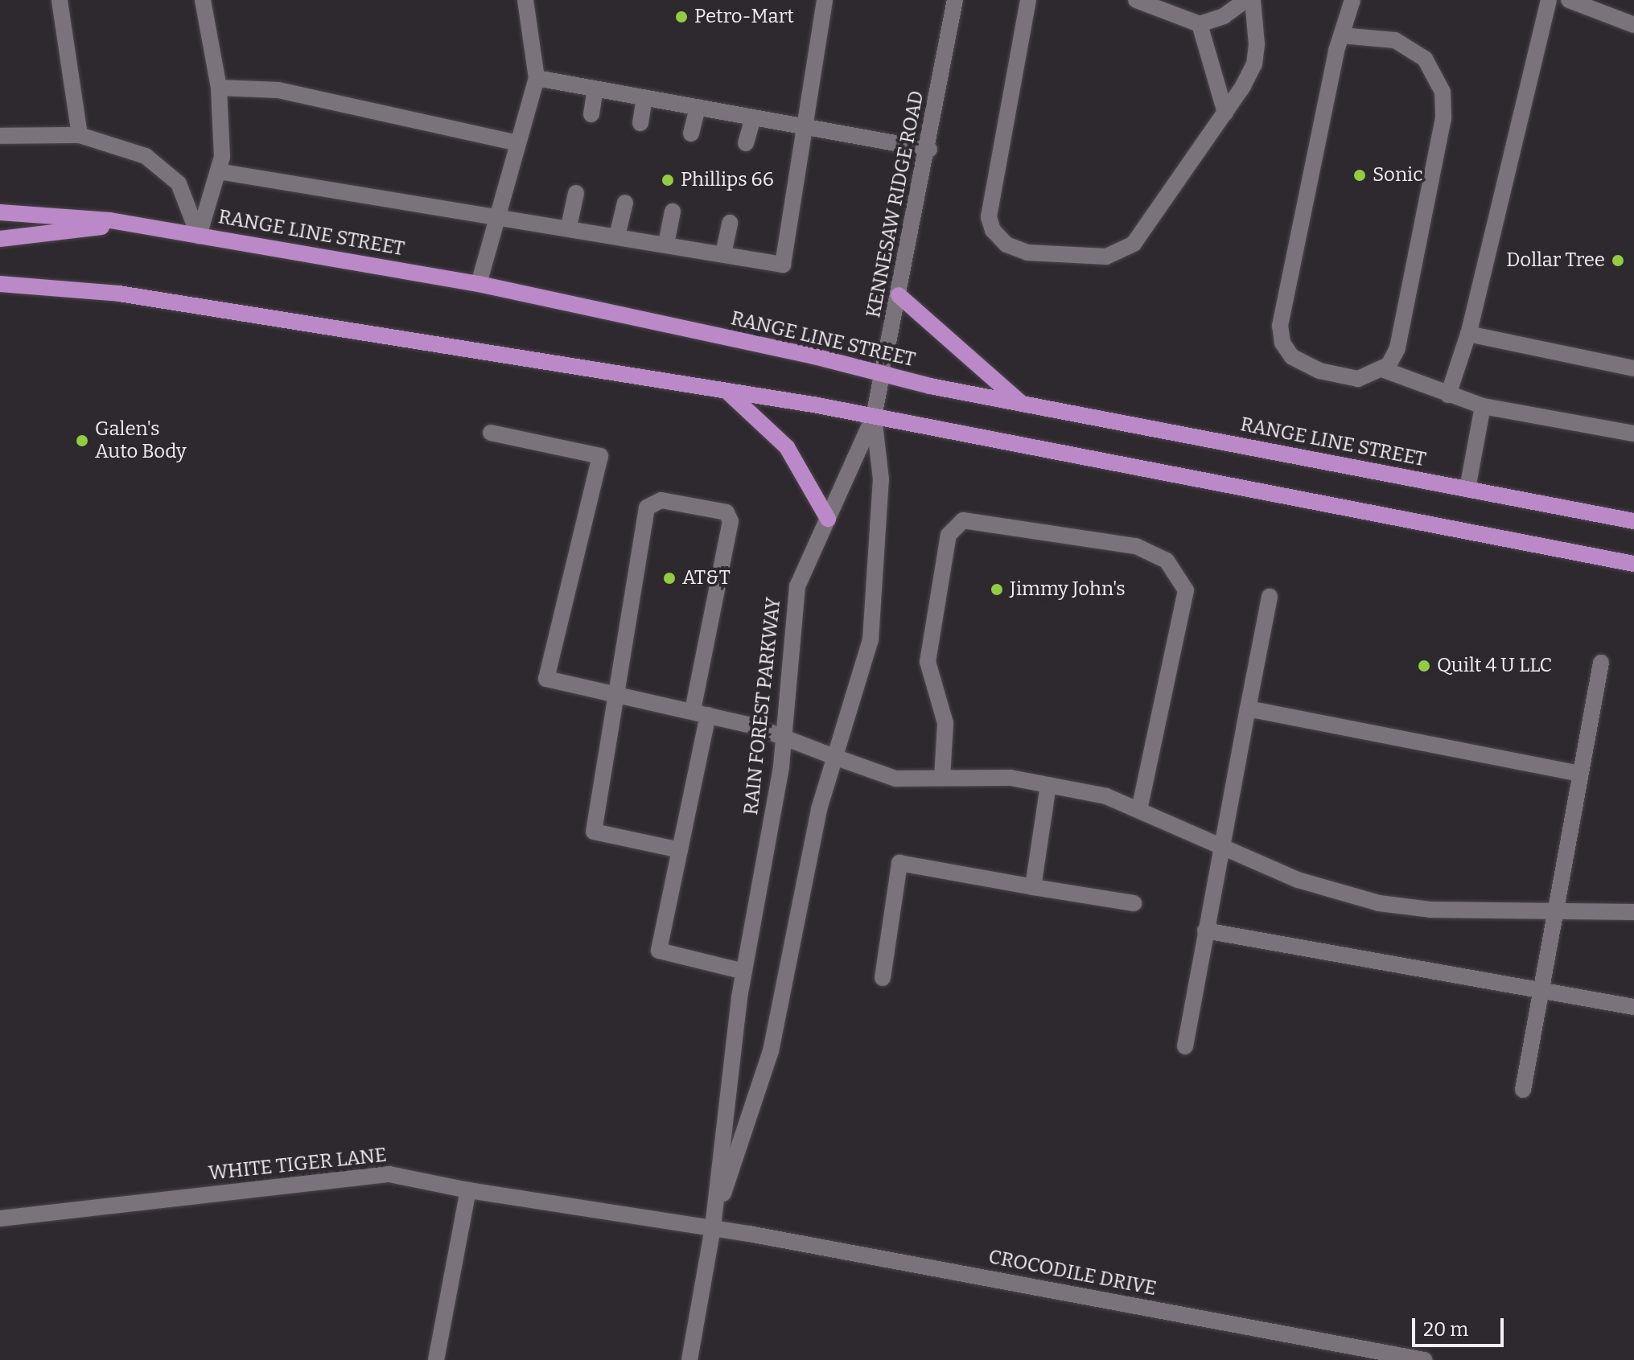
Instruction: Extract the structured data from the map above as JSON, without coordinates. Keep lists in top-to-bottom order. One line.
{"streets":{"main road":["RANGE LINE STREET"],"street":["KENNESAW RIDGE ROAD","RAIN FOREST PARKWAY","WHITE TIGER LANE","CROCODILE DRIVE"]},"crossings":[["KENNESAW RIDGE ROAD","RANGE LINE STREET"],["KENNESAW RIDGE ROAD","RAIN FOREST PARKWAY"],["RAIN FOREST PARKWAY","WHITE TIGER LANE"],["RAIN FOREST PARKWAY","CROCODILE DRIVE"],["WHITE TIGER LANE","CROCODILE DRIVE"]],"places":["Petro-Mart","Sonic","Phillips 66","Dollar Tree","Galen's Auto Body","AT&T","Jimmy John's","Quilt 4 U LLC"],"scale_bar":"20 m"}
